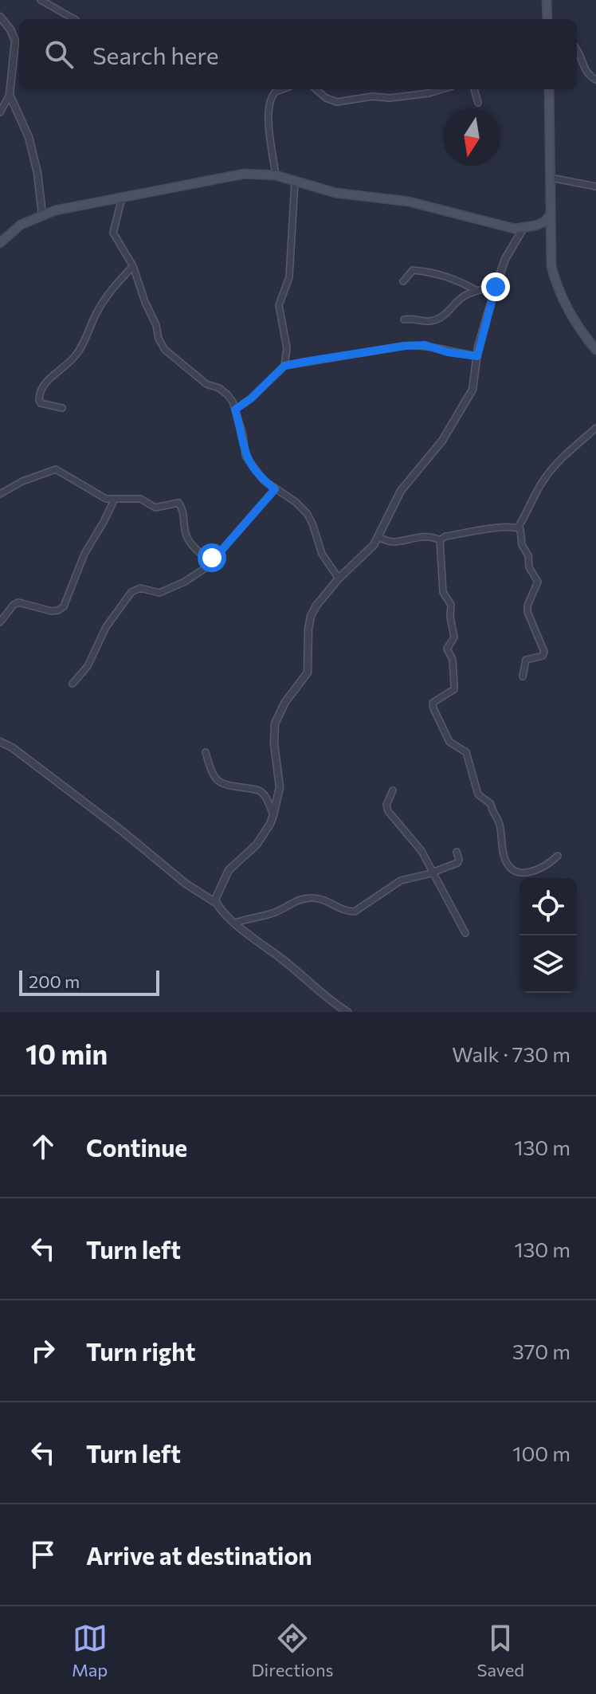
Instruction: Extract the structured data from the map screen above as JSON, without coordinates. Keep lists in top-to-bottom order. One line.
{"scale_bar":"200 m","north":"bottom","page":{"search":"Search here","scale":"200 m","heading":["10 min","Walk · 730 m"],"list":[["Continue","130 m"],["Turn left","130 m"],["Turn right","370 m"],["Turn left","100 m"],"Arrive at destination"],"nav":["Map","Directions","Saved"]}}
